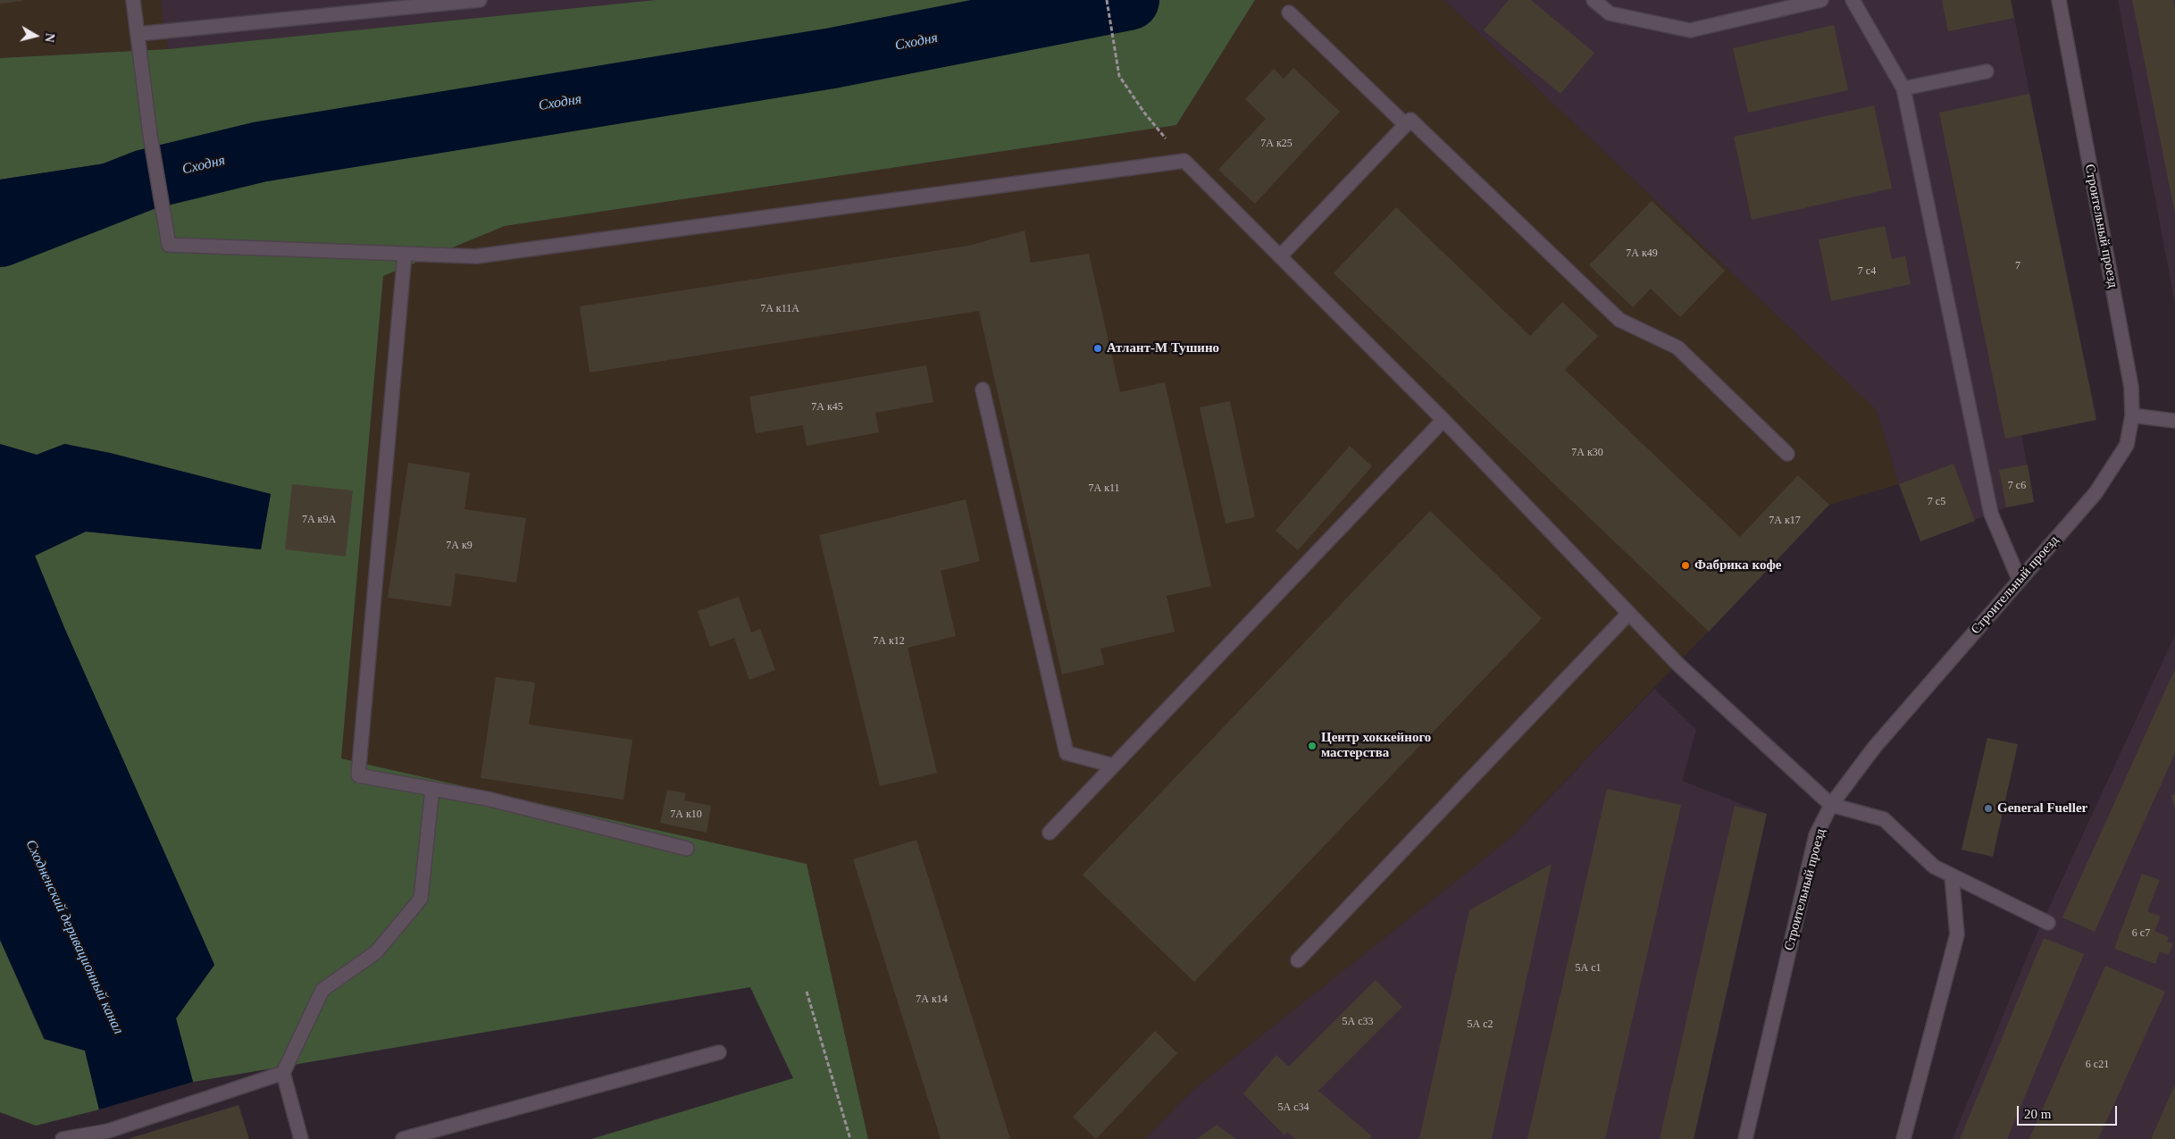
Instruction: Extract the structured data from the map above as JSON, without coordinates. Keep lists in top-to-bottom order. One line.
{"streets":{"street":["Строительный проезд"]},"water":["Сходня","Сходненский деривационный канал"],"places":["Атлант-М Тушино","Фабрика кофе","Центр хоккейного мастерства","General Fueller"],"house_numbers":["7А к25","7А к49","7","7 с4","7А к11А","7А к45","7А к30","7 с6","7А к11","7 с5","7А к9А","7А к17","7А к9","7А к12","7А к10","6 с7","5А с1","7А к14","5А с33","5А с2","6 с21","5А с34"],"scale_bar":"20 m","north":"right"}
